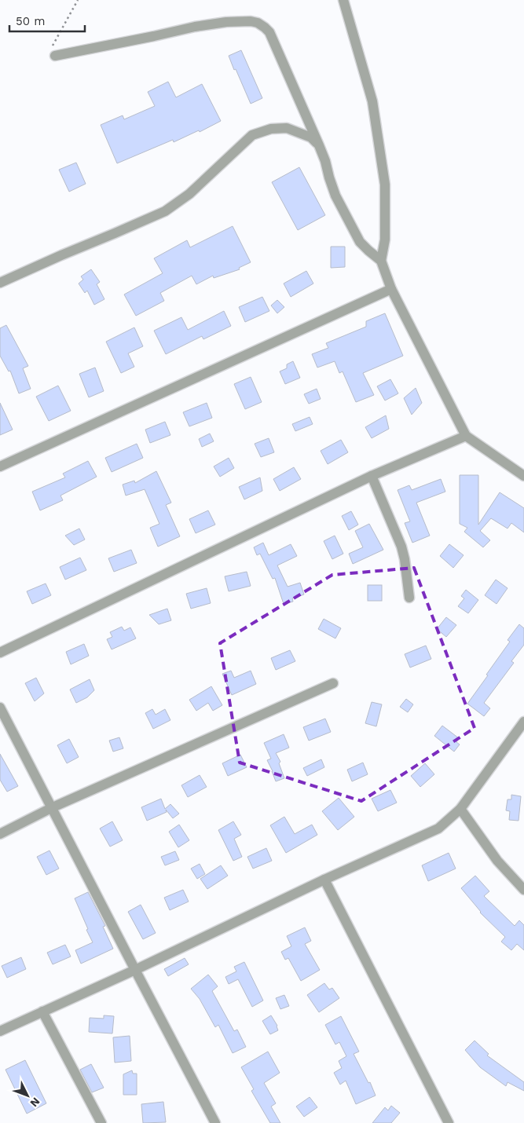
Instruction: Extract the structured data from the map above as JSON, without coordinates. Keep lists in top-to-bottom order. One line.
{"scale_bar":"50 m","north":"bottom right"}
